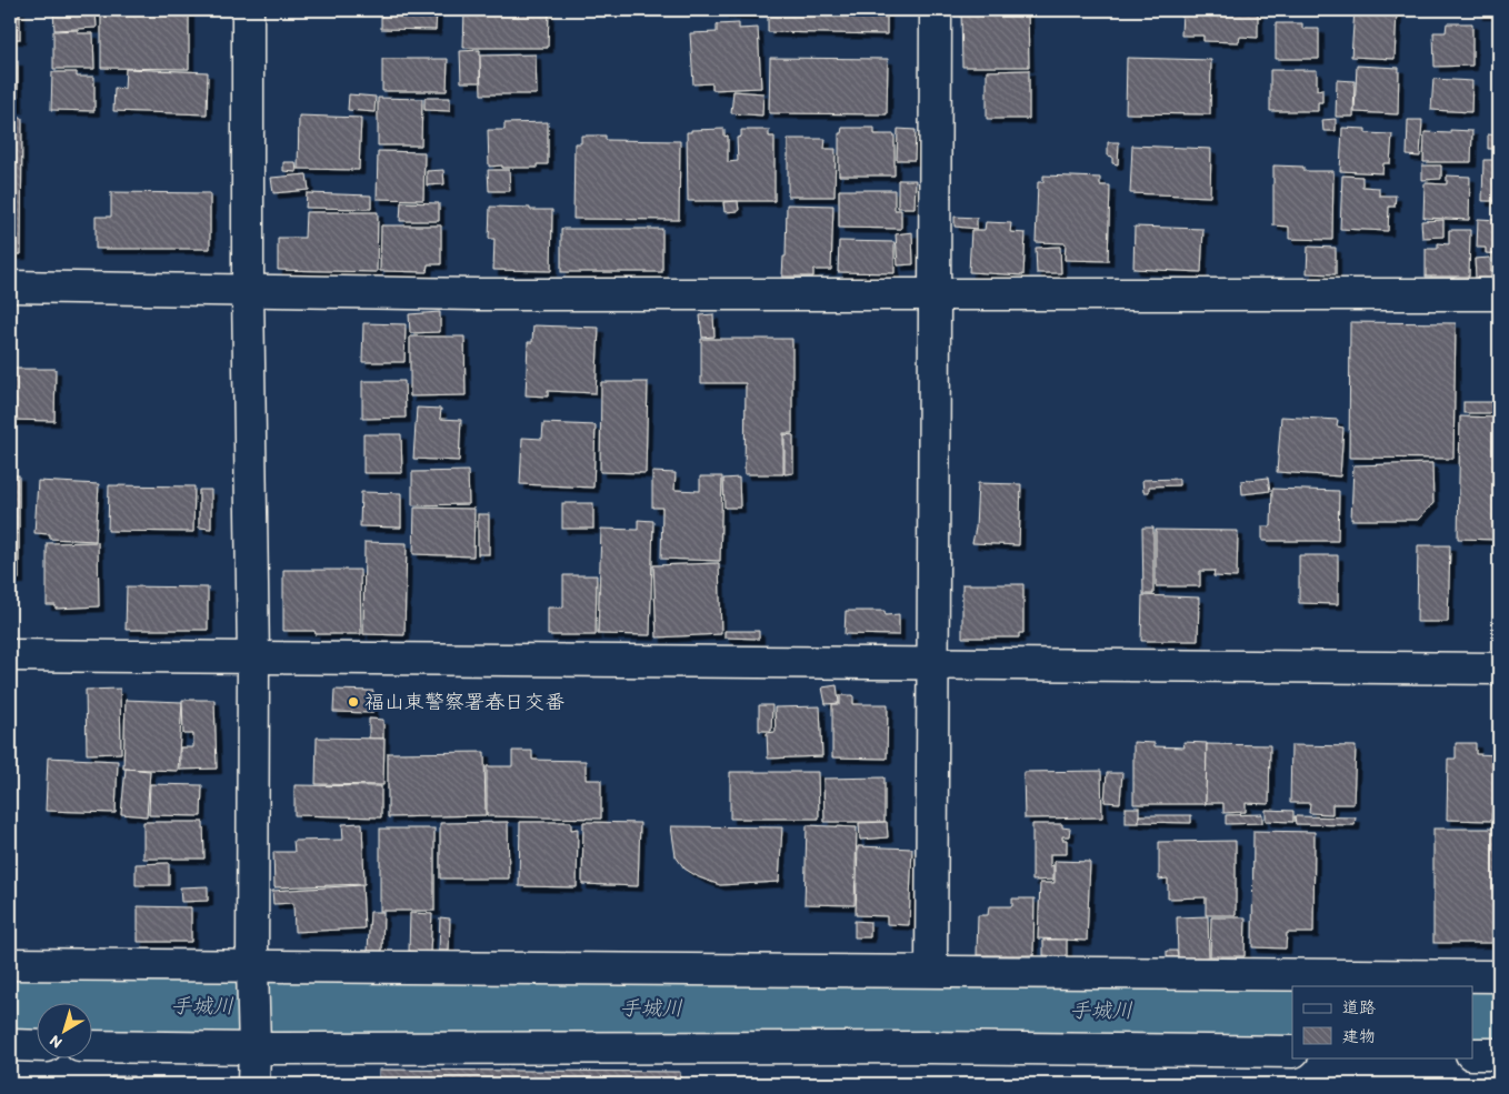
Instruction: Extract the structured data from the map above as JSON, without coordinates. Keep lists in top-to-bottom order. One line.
{"water":["手城川"],"places":["福山東警察署春日交番"],"legend":["道路","建物"],"north":"bottom left"}
